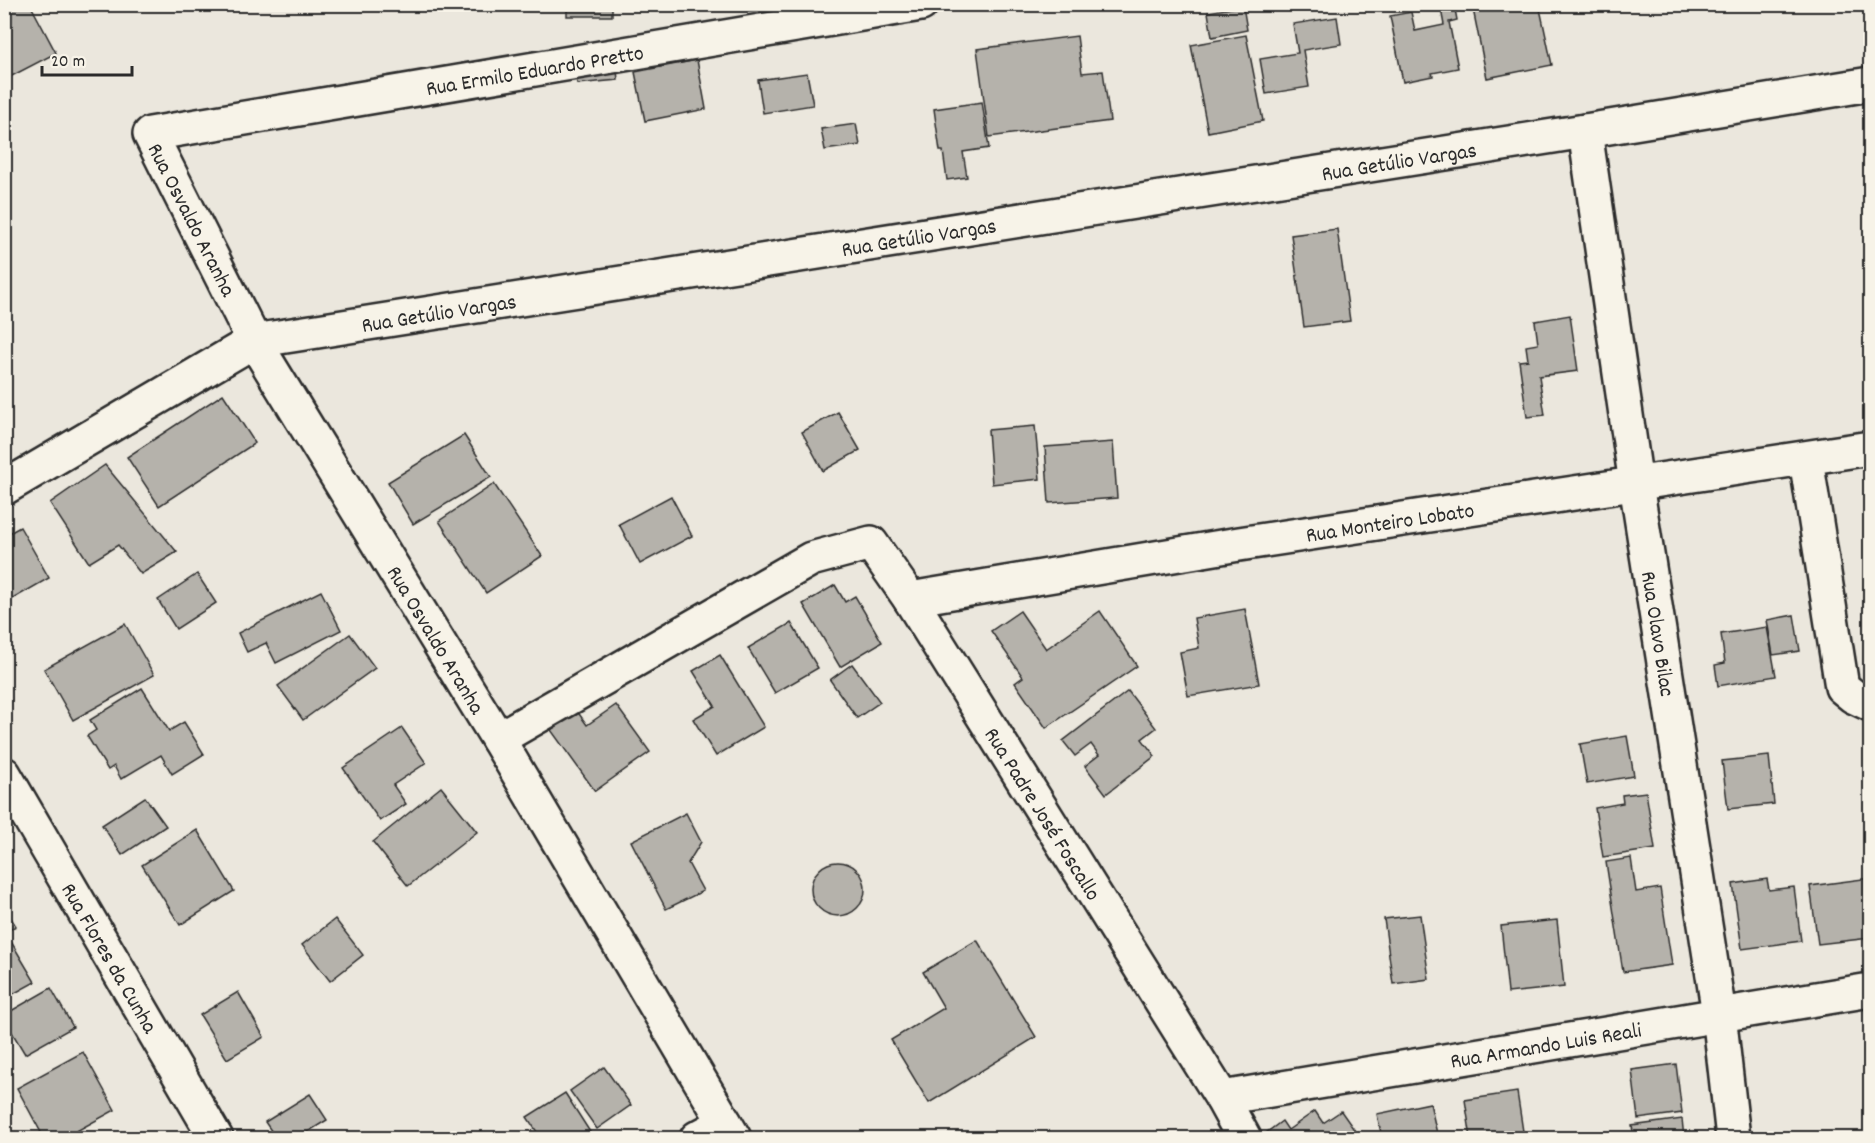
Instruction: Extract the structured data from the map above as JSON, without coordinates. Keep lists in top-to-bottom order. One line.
{"streets":{"street":["Rua Ermilo Eduardo Pretto","Rua Getúlio Vargas","Rua Osvaldo Aranha","Rua Monteiro Lobato","Rua Olavo Bilac","Rua Padre José Foscallo","Rua Flores da Cunha","Rua Armando Luis Reali"]},"crossings":[["Rua Ermilo Eduardo Pretto","Rua Osvaldo Aranha"],["Rua Getúlio Vargas","Rua Osvaldo Aranha"],["Rua Getúlio Vargas","Rua Olavo Bilac"],["Rua Osvaldo Aranha","Rua Padre José Foscallo"],["Rua Monteiro Lobato","Rua Olavo Bilac"],["Rua Monteiro Lobato","Rua Padre José Foscallo"],["Rua Olavo Bilac","Rua Armando Luis Reali"],["Rua Padre José Foscallo","Rua Armando Luis Reali"]],"scale_bar":"20 m"}
